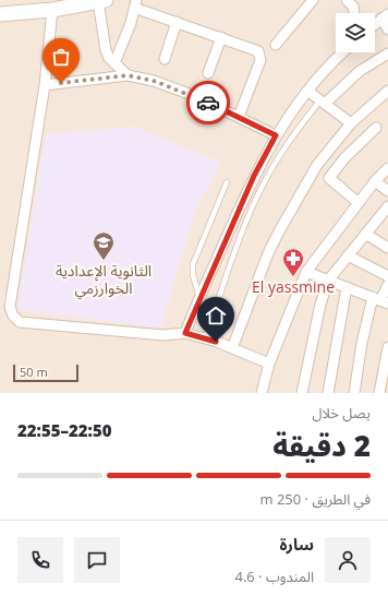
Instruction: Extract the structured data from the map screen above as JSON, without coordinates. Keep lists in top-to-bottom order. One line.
{"places":{"school or university":["الثانوية الإعدادية الخوارزمي"],"pharmacy":["El yassmine"]},"scale_bar":"50 m","page":{"scale":"50 m","heading":["2 دقيقة","يصل خلال","22:50–22:55"],"panel":["سارة","المندوب · 4.6"],"bar":"في الطريق · 250 m"}}
